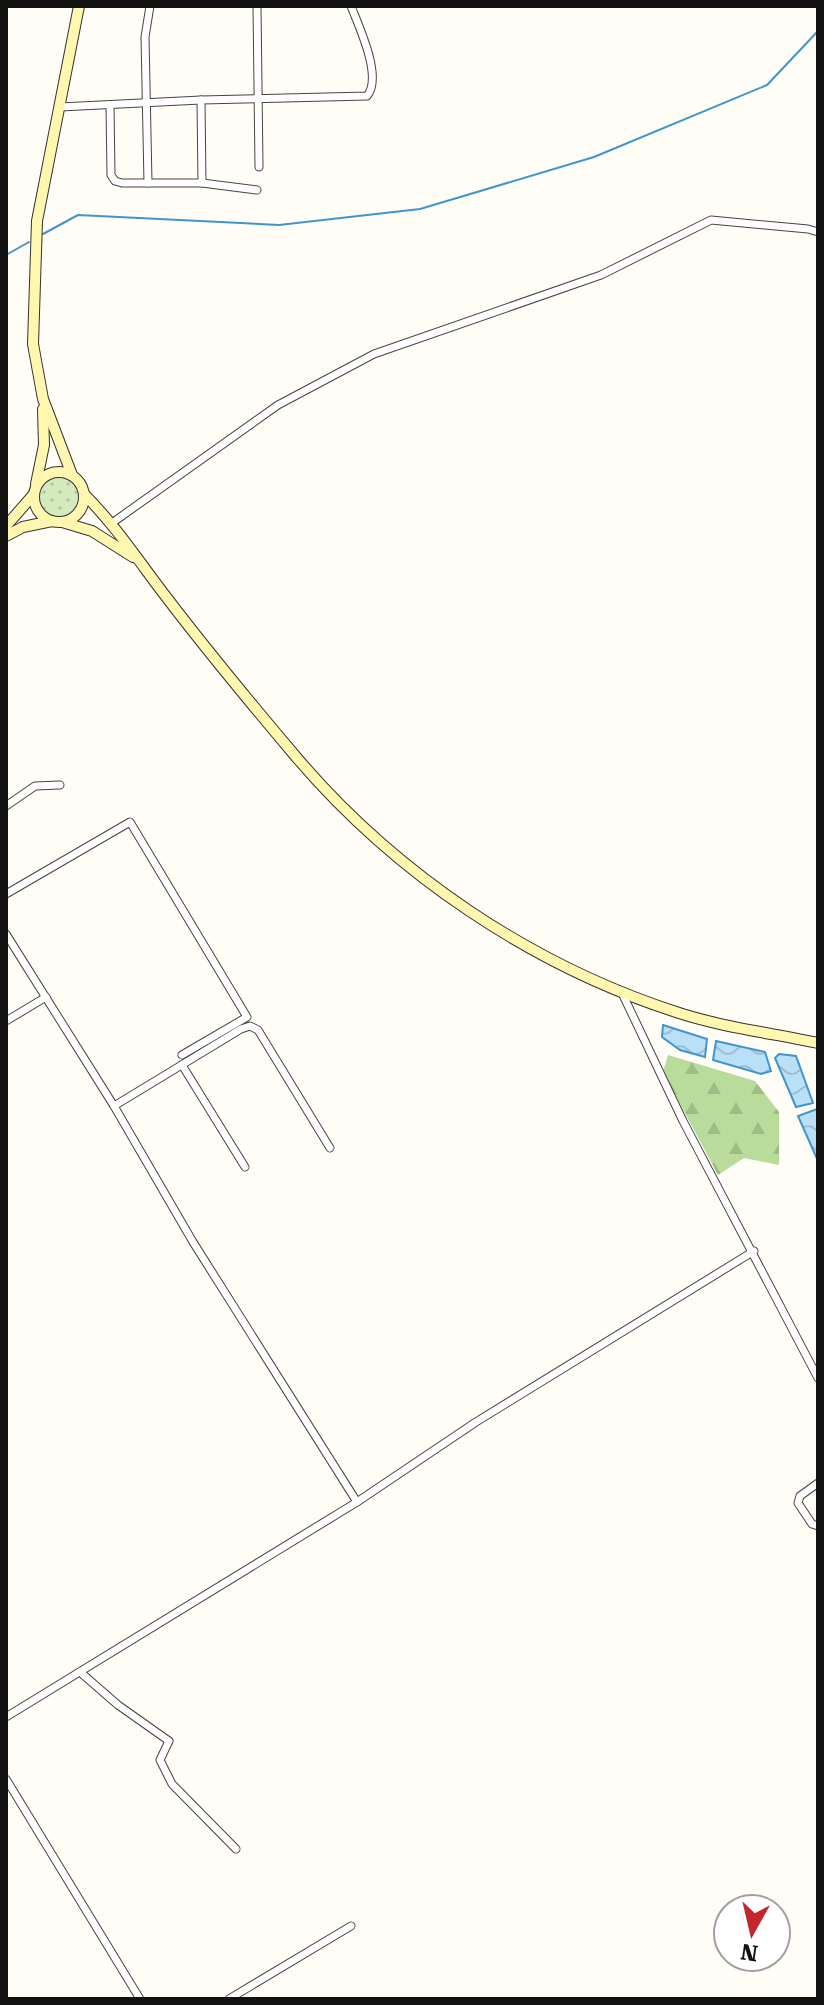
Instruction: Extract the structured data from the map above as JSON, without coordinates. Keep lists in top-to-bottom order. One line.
{"north":"bottom"}
